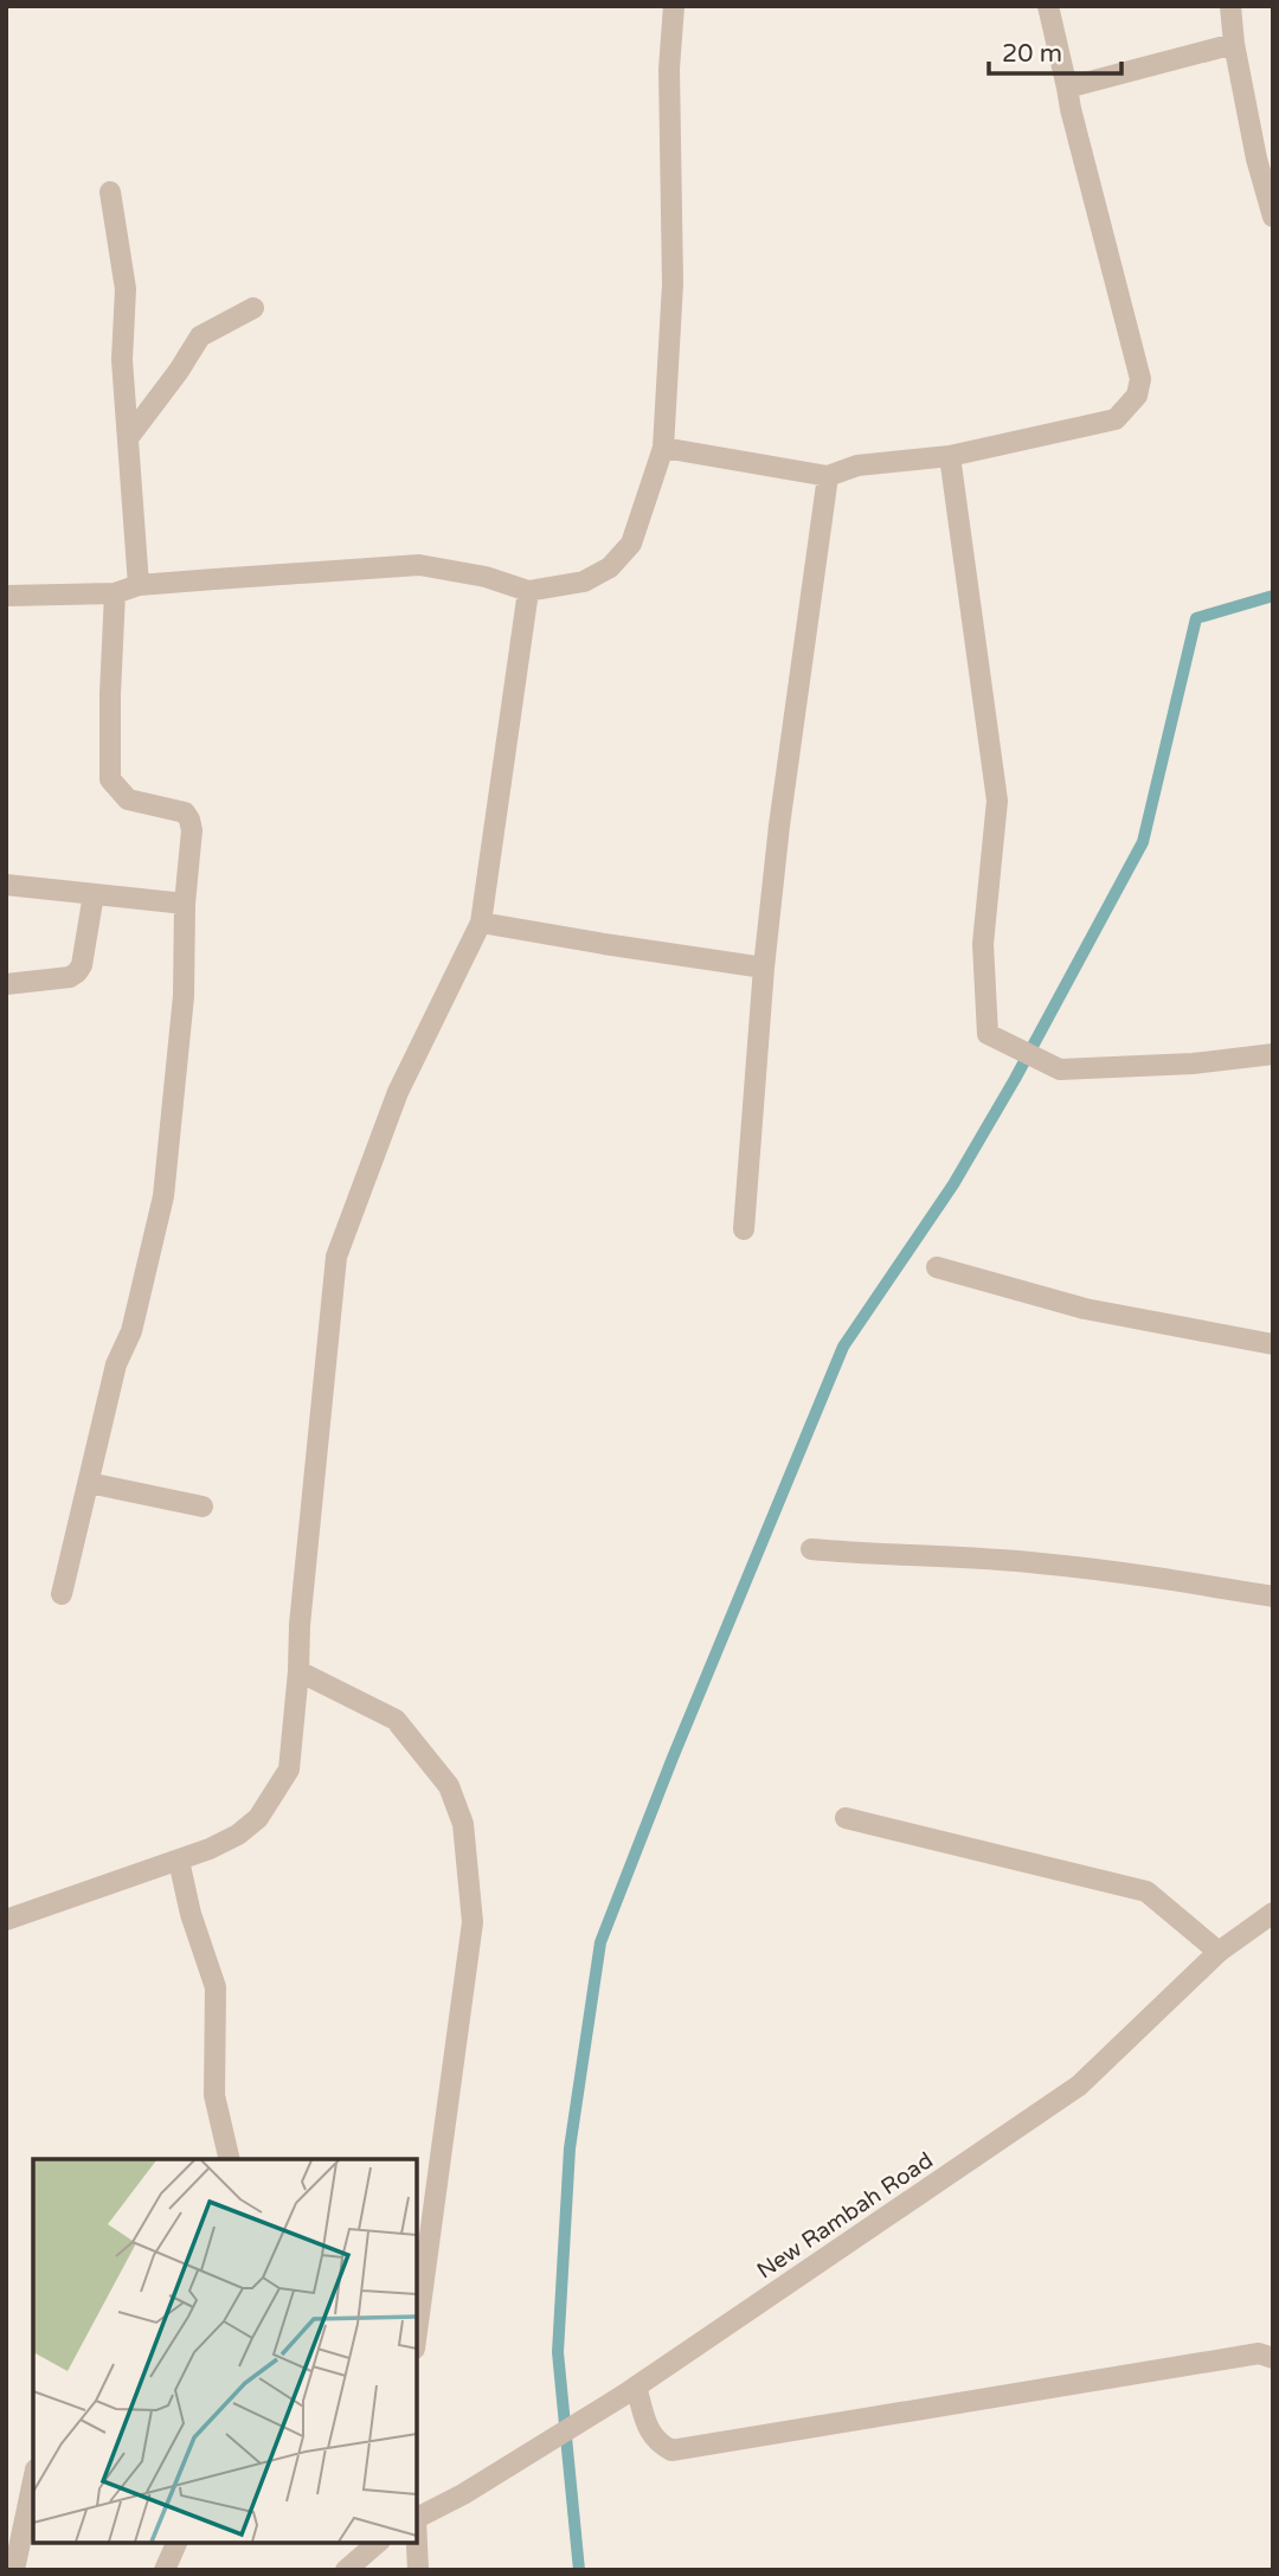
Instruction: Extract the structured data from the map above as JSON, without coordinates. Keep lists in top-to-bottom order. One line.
{"streets":{"street":["New Rambah Road"]},"scale_bar":"20 m"}
